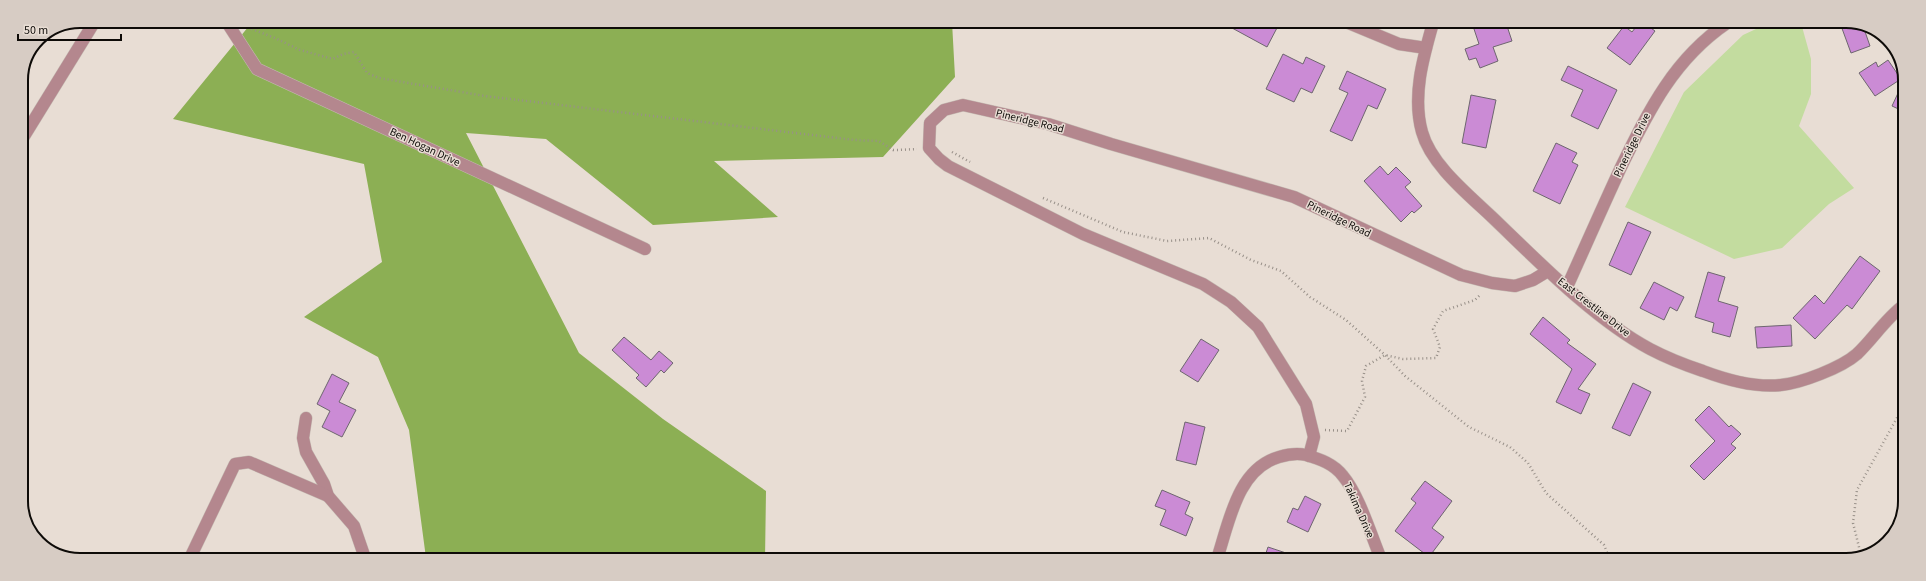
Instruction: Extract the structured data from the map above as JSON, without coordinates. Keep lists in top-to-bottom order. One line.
{"streets":{"street":["Pineridge Road","Pineridge Drive","Ben Hogan Drive","East Crestline Drive","Takima Drive"]},"crossings":[["Pineridge Road","East Crestline Drive"],["Pineridge Drive","East Crestline Drive"]],"scale_bar":"50 m"}
